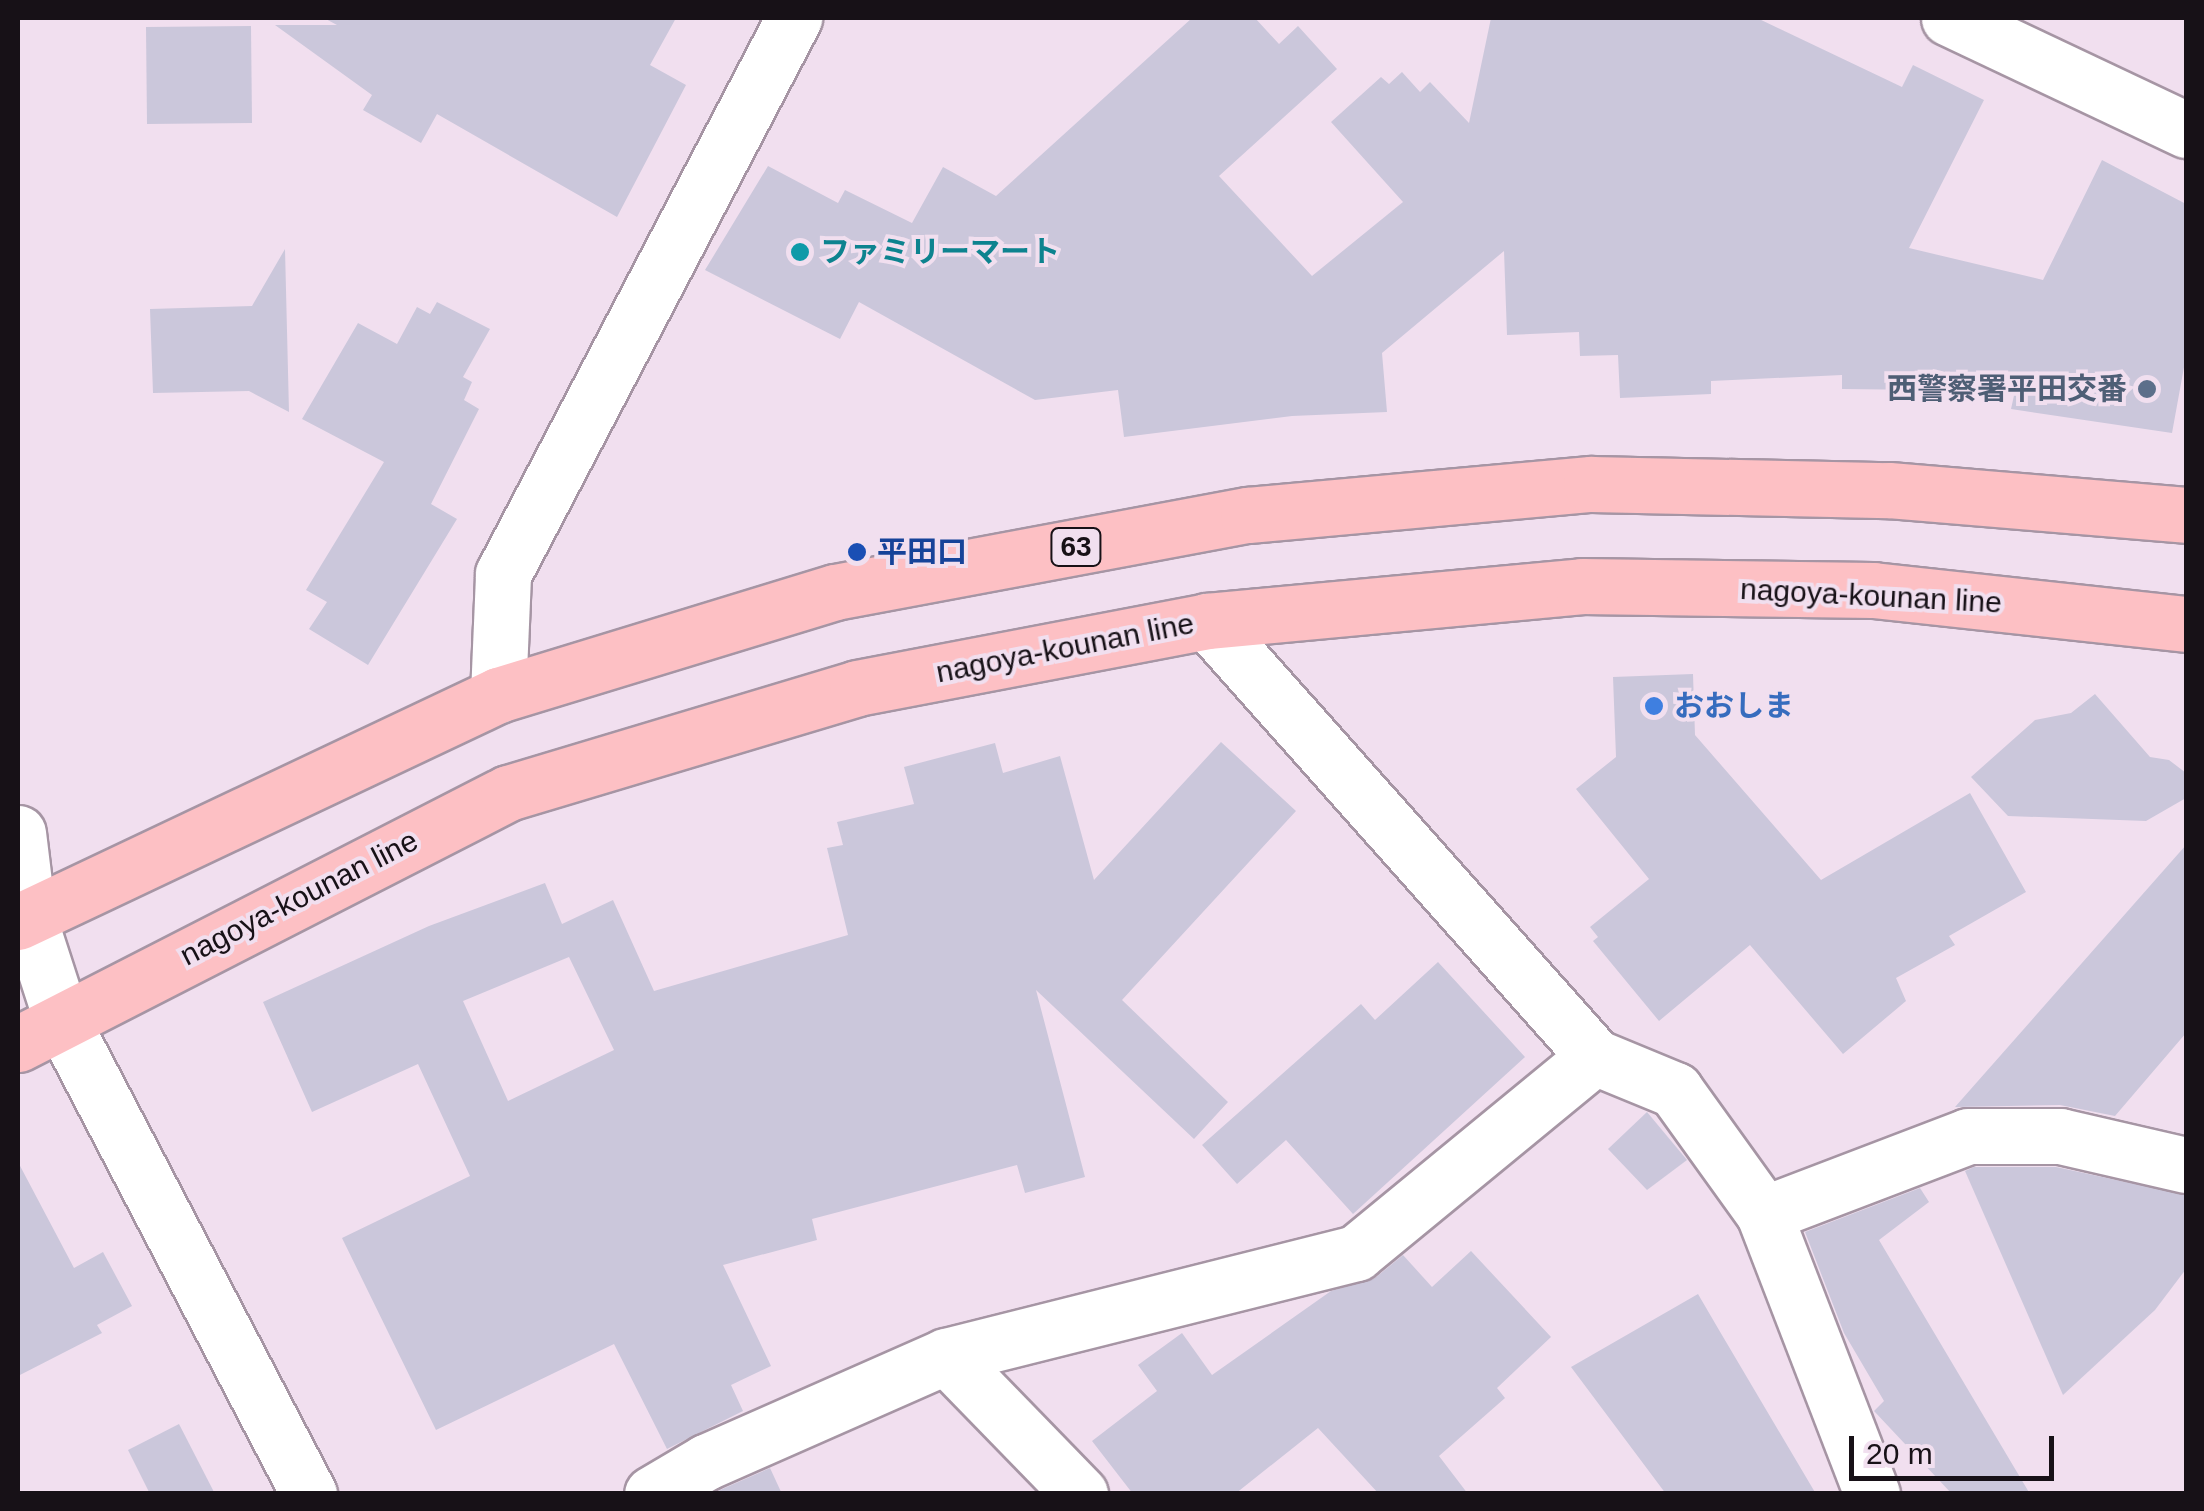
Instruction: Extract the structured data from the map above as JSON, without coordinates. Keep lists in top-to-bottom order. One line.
{"streets":{"main road":["63","nagoya-kounan line"]},"places":["ファミリーマート","西警察署平田交番","平田口","おおしま"],"scale_bar":"20 m"}
